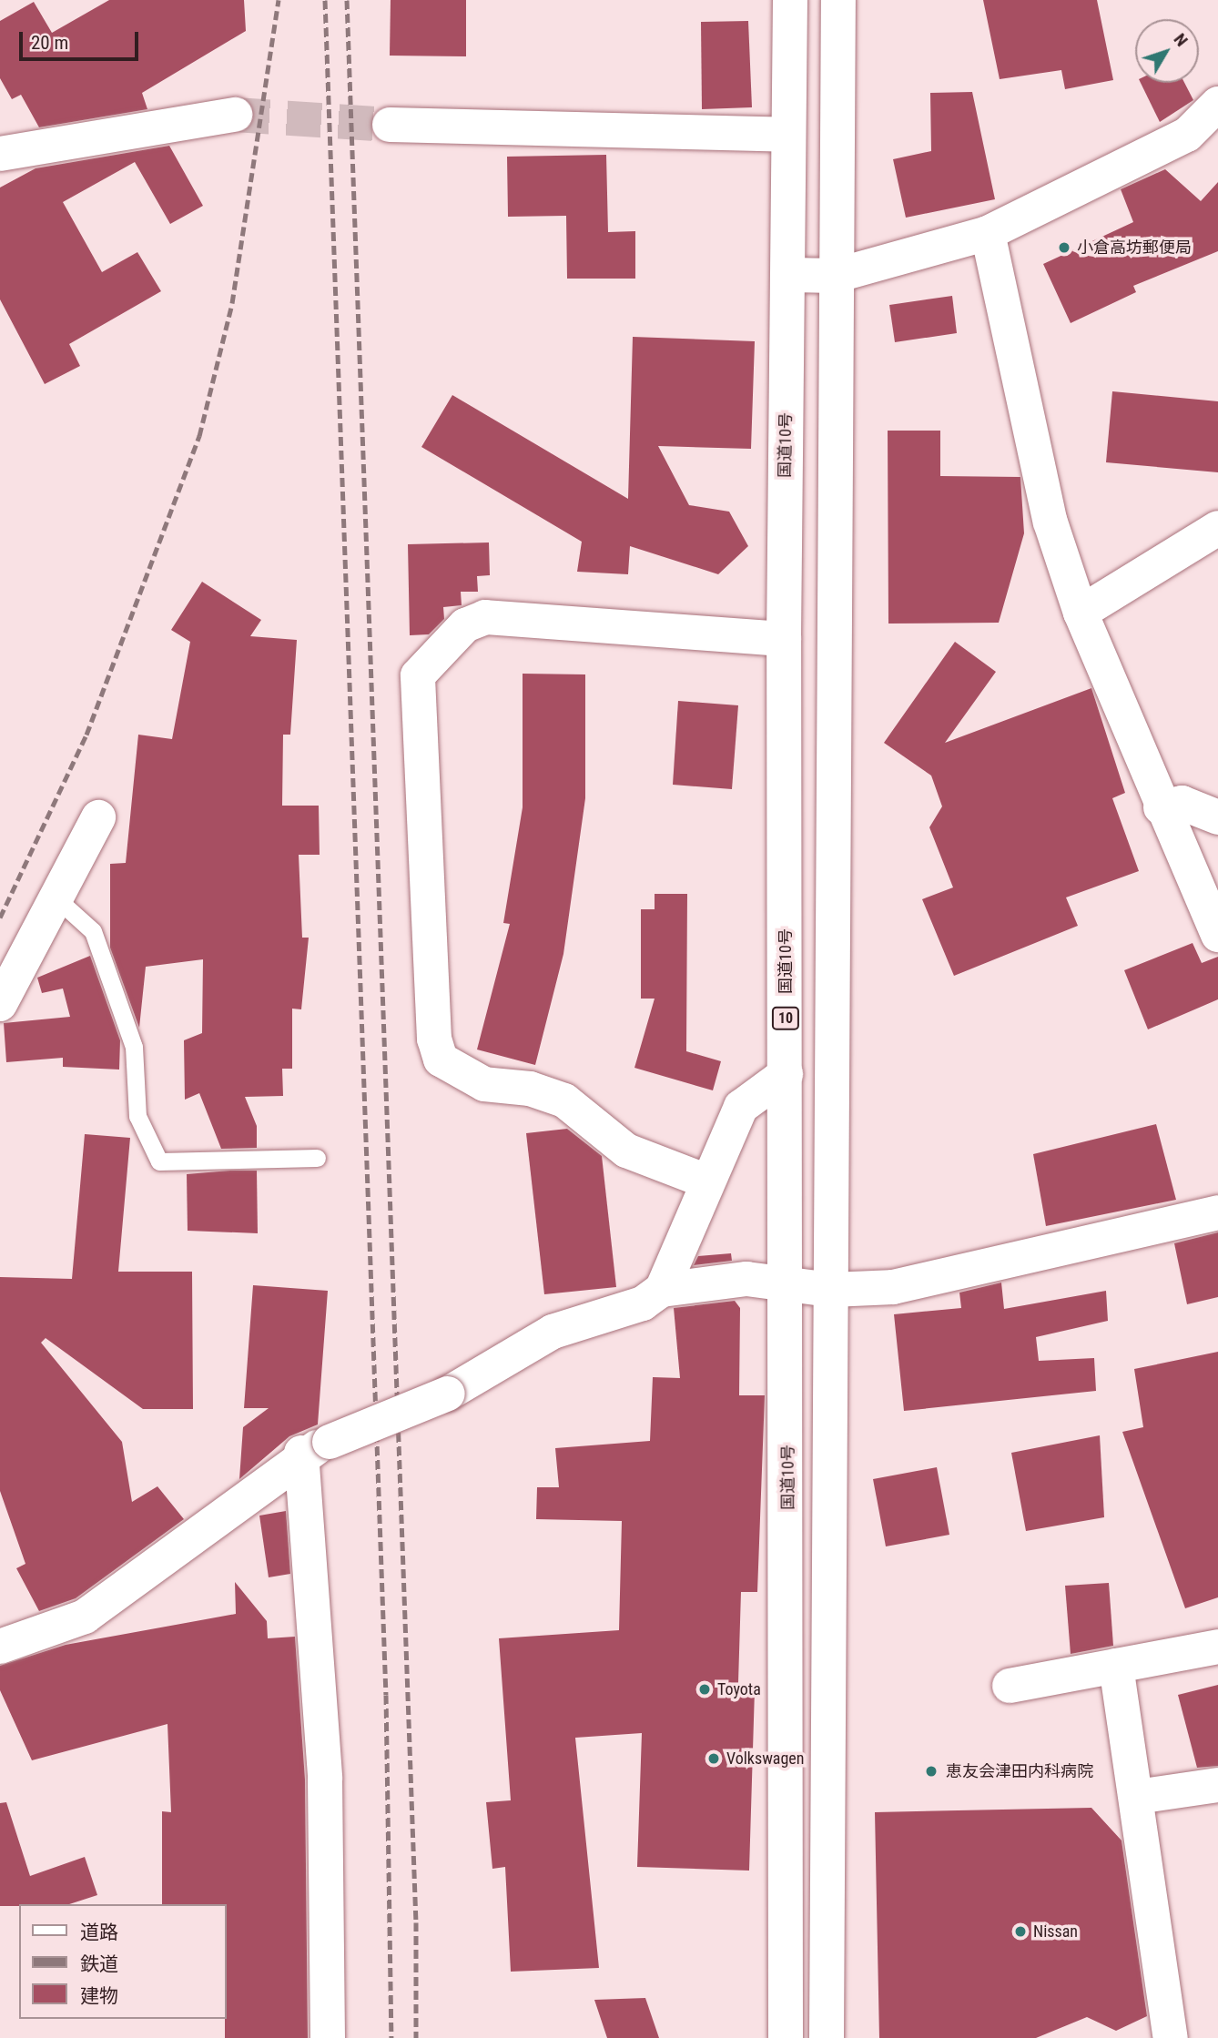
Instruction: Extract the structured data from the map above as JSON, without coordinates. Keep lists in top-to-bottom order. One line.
{"streets":{"main road":["国道10号","10"]},"places":["小倉高坊郵便局","Toyota","Volkswagen","恵友会津田内科病院","Nissan"],"legend":["道路","鉄道","建物"],"scale_bar":"20 m","north":"top right"}
